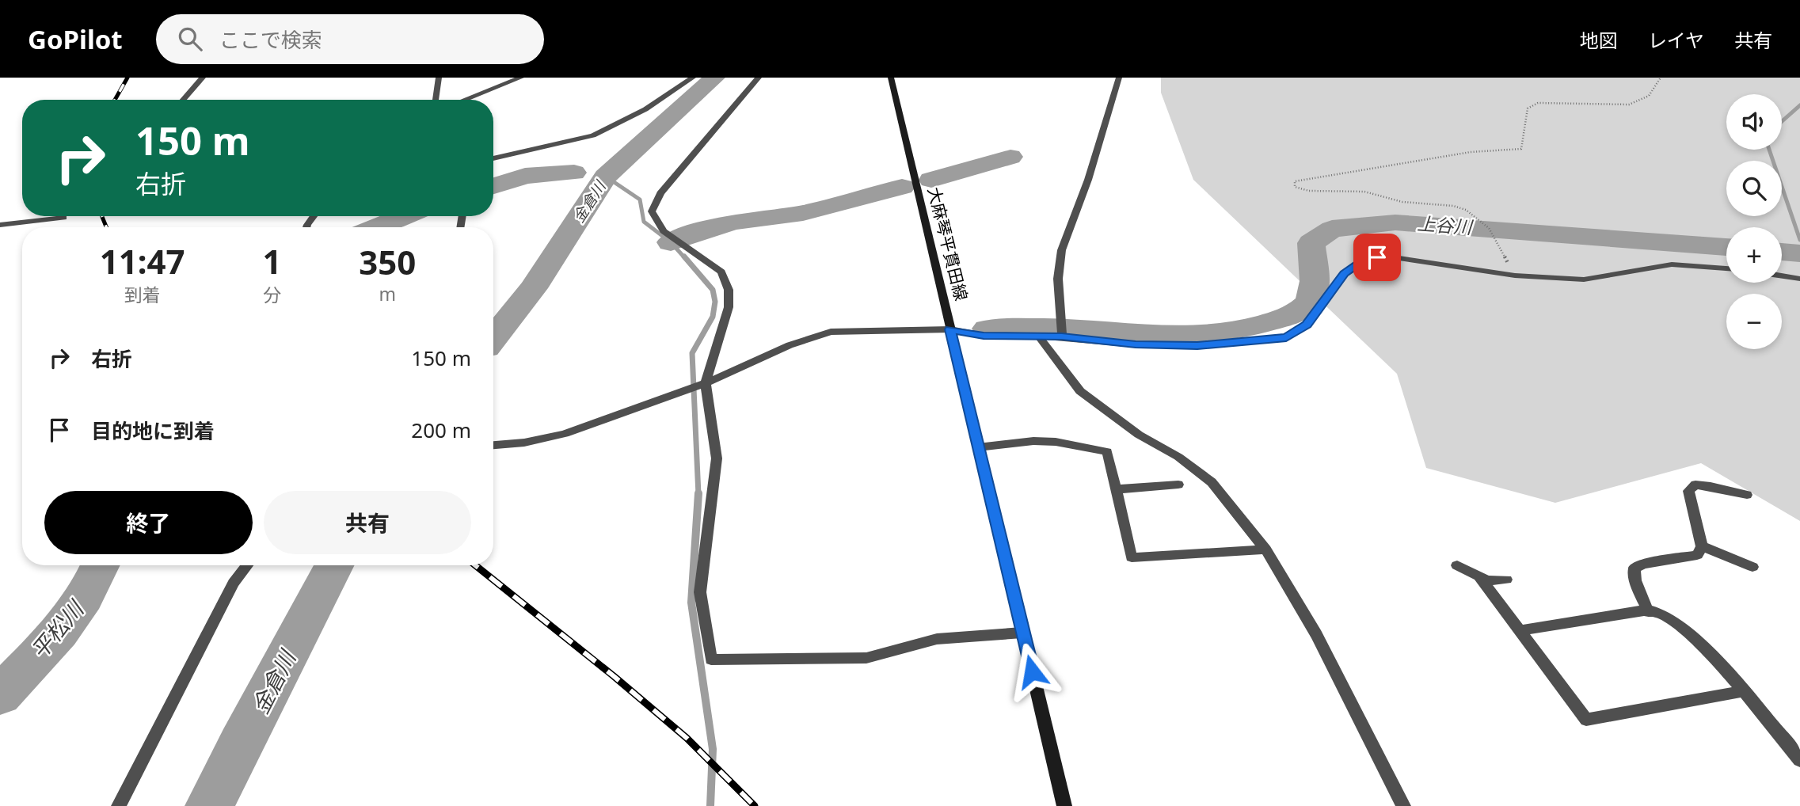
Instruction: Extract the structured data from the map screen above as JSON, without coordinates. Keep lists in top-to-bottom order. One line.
{"streets":{"main road":["大麻琴平貫田線"]},"water":["金倉川","上谷川","平松川"],"page":{"header":"GoPilot","search":"ここで検索","nav":["地図","レイヤ","共有"],"map_buttons":["+","−"],"turn":["150 m","右折"],"eta":["11:47","到着","1","分","350","m"],"list":[{"name":"右折","value":"150 m"},{"name":"目的地に到着","value":"200 m"}],"buttons":["終了","共有"]}}
